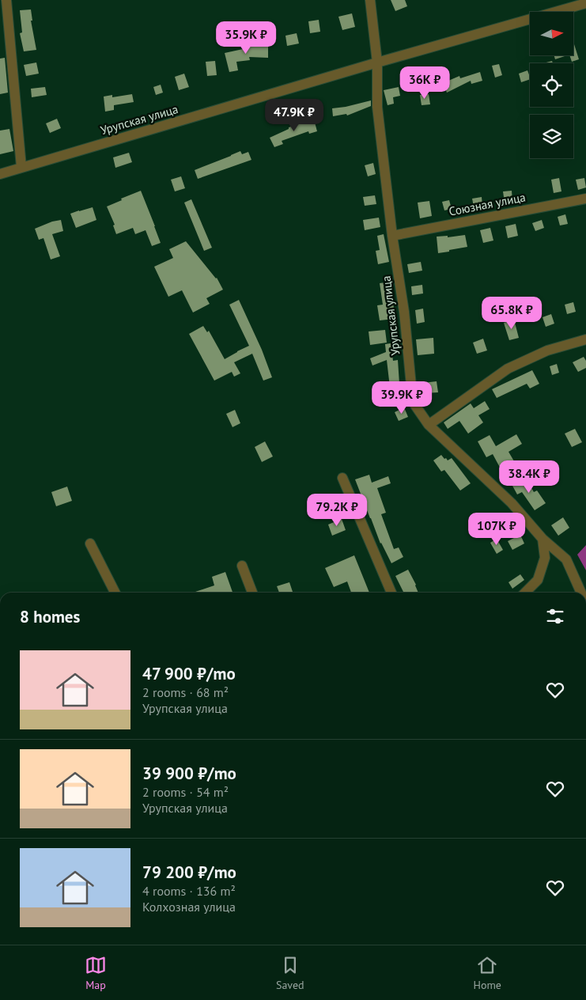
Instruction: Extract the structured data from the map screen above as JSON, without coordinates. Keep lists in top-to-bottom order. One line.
{"streets":{"street":["Урупская улица","Союзная улица"]},"crossings":[["Урупская улица","Союзная улица"]],"north":"right","page":{"price":["35.9K ₽","36K ₽","47.9K ₽","65.8K ₽","39.9K ₽","38.4K ₽","79.2K ₽","107K ₽"],"heading":"8 homes","list":[{"name":"47 900 ₽/mo","note":"2 rooms · 68 m² · Урупская улица"},{"name":"39 900 ₽/mo","note":"2 rooms · 54 m² · Урупская улица"},{"name":"79 200 ₽/mo","note":"4 rooms · 136 m² · Колхозная улица"}],"tabs":["Map","Saved","Home"]}}
